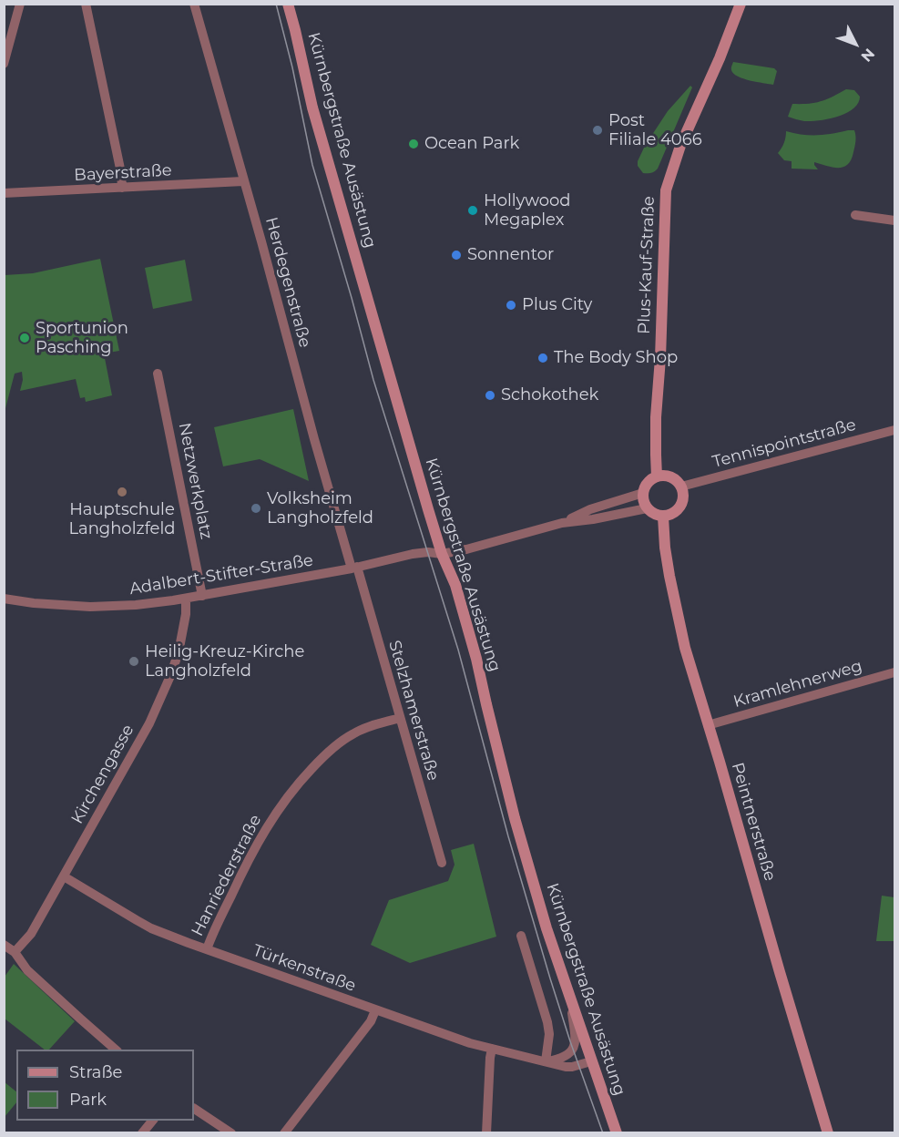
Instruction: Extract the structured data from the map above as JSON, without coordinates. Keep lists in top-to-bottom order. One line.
{"streets":{"street":["Kürnbergstraße Ausästung","Bayerstraße","Plus-Kauf-Straße","Herdegenstraße","Tennispointstraße","Netzwerkplatz","Adalbert-Stifter-Straße","Kramlehnerweg","Stelzhamerstraße","Kirchengasse","Peintnerstraße","Hanriederstraße","Türkenstraße"]},"crossings":[["Kürnbergstraße Ausästung","Adalbert-Stifter-Straße"],["Kürnbergstraße Ausästung","Türkenstraße"],["Bayerstraße","Herdegenstraße"],["Plus-Kauf-Straße","Tennispointstraße"],["Plus-Kauf-Straße","Peintnerstraße"],["Herdegenstraße","Adalbert-Stifter-Straße"],["Herdegenstraße","Stelzhamerstraße"],["Tennispointstraße","Peintnerstraße"],["Netzwerkplatz","Adalbert-Stifter-Straße"],["Adalbert-Stifter-Straße","Stelzhamerstraße"],["Adalbert-Stifter-Straße","Kirchengasse"],["Kramlehnerweg","Peintnerstraße"],["Stelzhamerstraße","Hanriederstraße"],["Kirchengasse","Türkenstraße"],["Hanriederstraße","Türkenstraße"]],"places":["Post Filiale 4066","Ocean Park","Hollywood Megaplex","Sonnentor","Plus City","Sportunion Pasching","The Body Shop","Schokothek","Hauptschule Langholzfeld","Volksheim Langholzfeld","Heilig-Kreuz-Kirche Langholzfeld"],"legend":["Straße","Park"],"north":"bottom right"}
